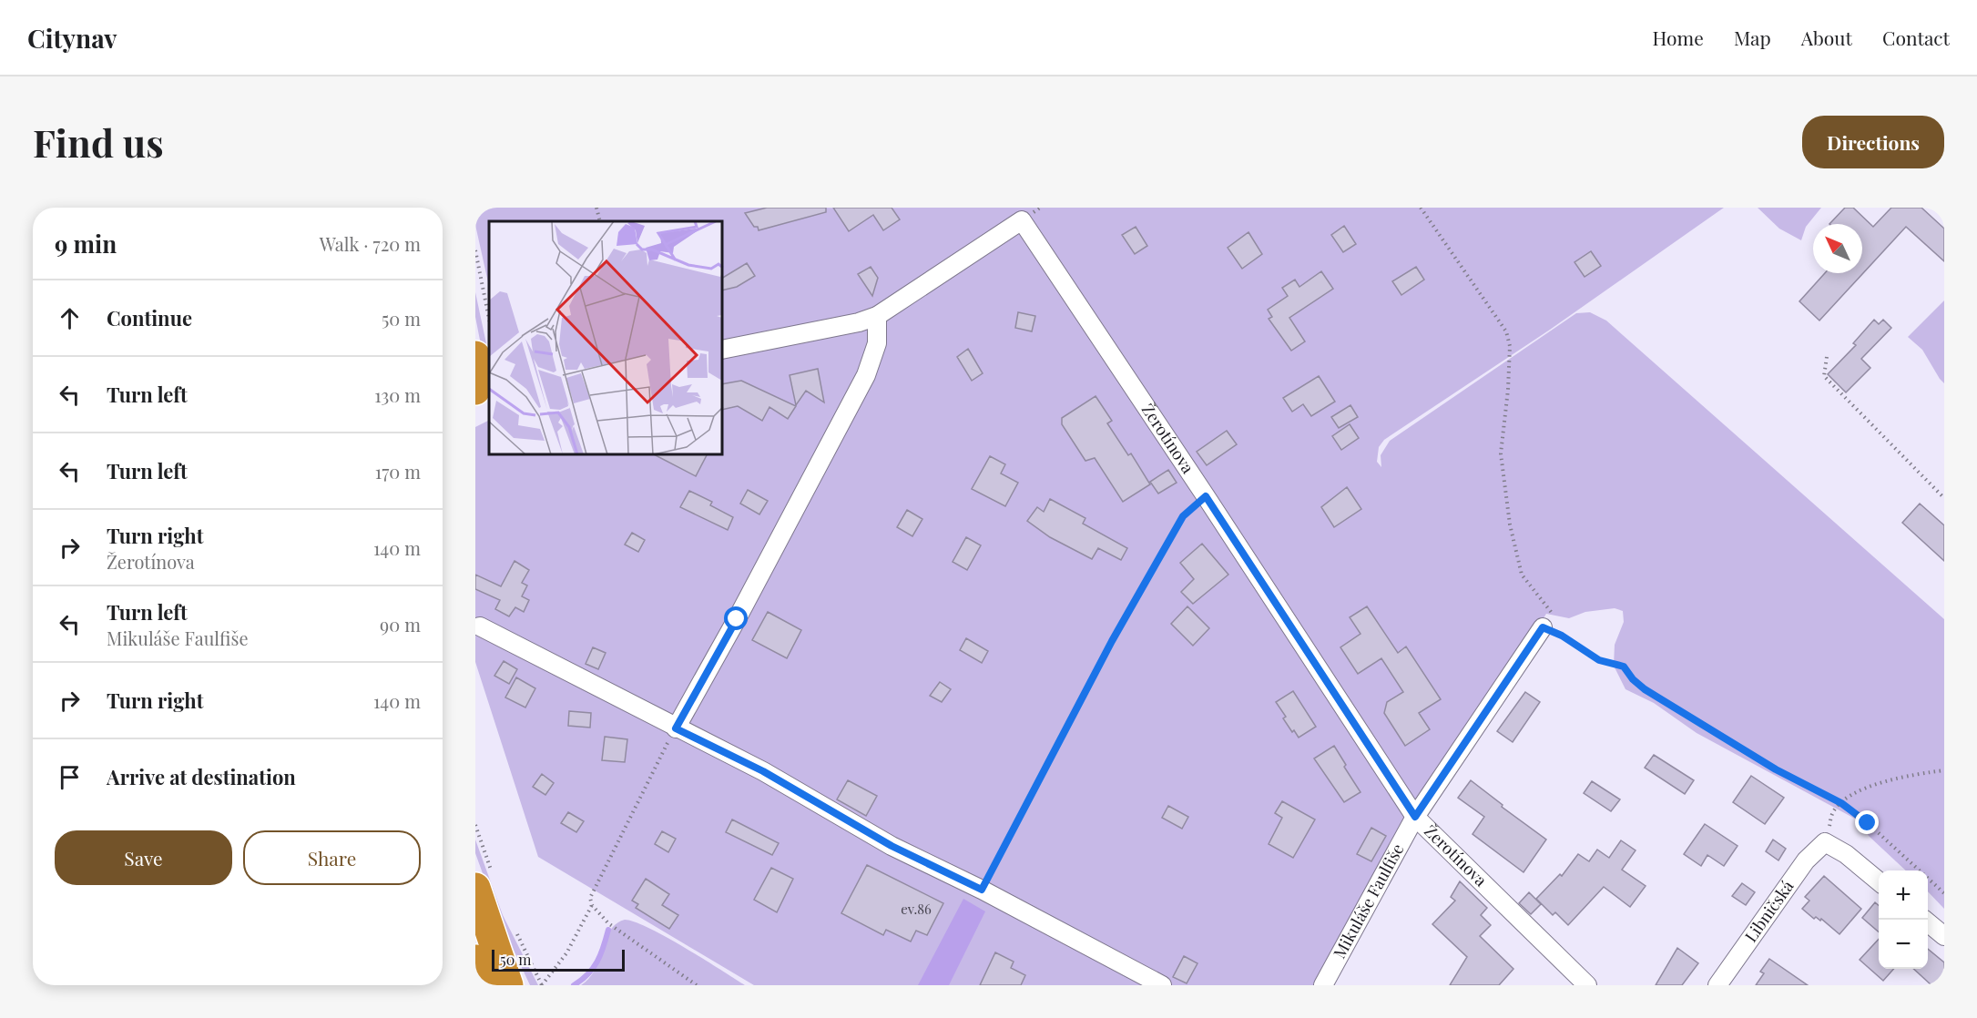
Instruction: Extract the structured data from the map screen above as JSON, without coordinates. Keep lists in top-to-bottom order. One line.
{"streets":{"street":["Žerotínova","Mikuláše Faulfiše","Libničská"]},"crossings":[["Žerotínova","Mikuláše Faulfiše"]],"house_numbers":["ev.86"],"scale_bar":"50 m","north":"top left","page":{"header":"Citynav","nav":["Home","Map","About","Contact"],"buttons":["Directions",["Save","Share"]],"title":"Find us","heading":["9 min","Walk · 720 m"],"list":[["Continue","50 m"],["Turn left","130 m"],["Turn left","170 m"],["Turn right","Žerotínova","140 m"],["Turn left","Mikuláše Faulfiše","90 m"],["Turn right","140 m"],"Arrive at destination"],"map_buttons":["+","−"],"scale":"50 m"}}
